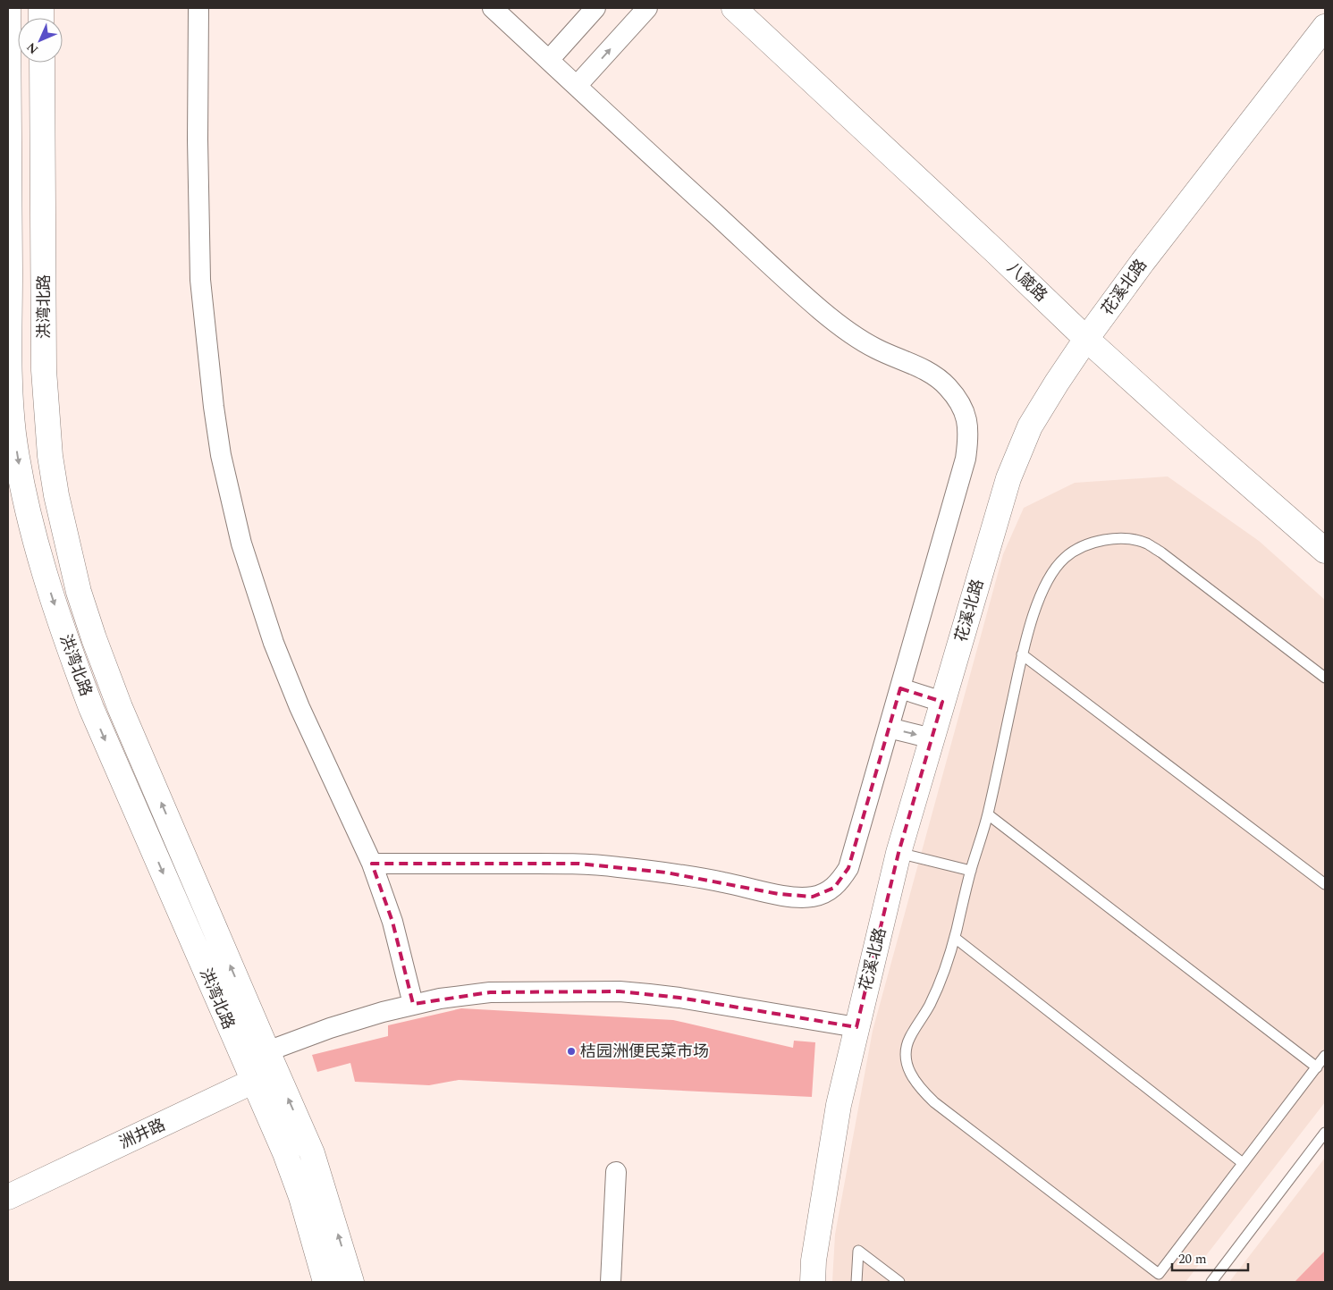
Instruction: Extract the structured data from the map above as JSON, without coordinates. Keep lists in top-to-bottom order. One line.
{"streets":{"main road":["八箴路","花溪北路","洪湾北路","洲井路"]},"crossings":[["八箴路","花溪北路"],["洪湾北路","洲井路"]],"places":["桔园洲便民菜市场"],"scale_bar":"20 m","north":"bottom left"}
